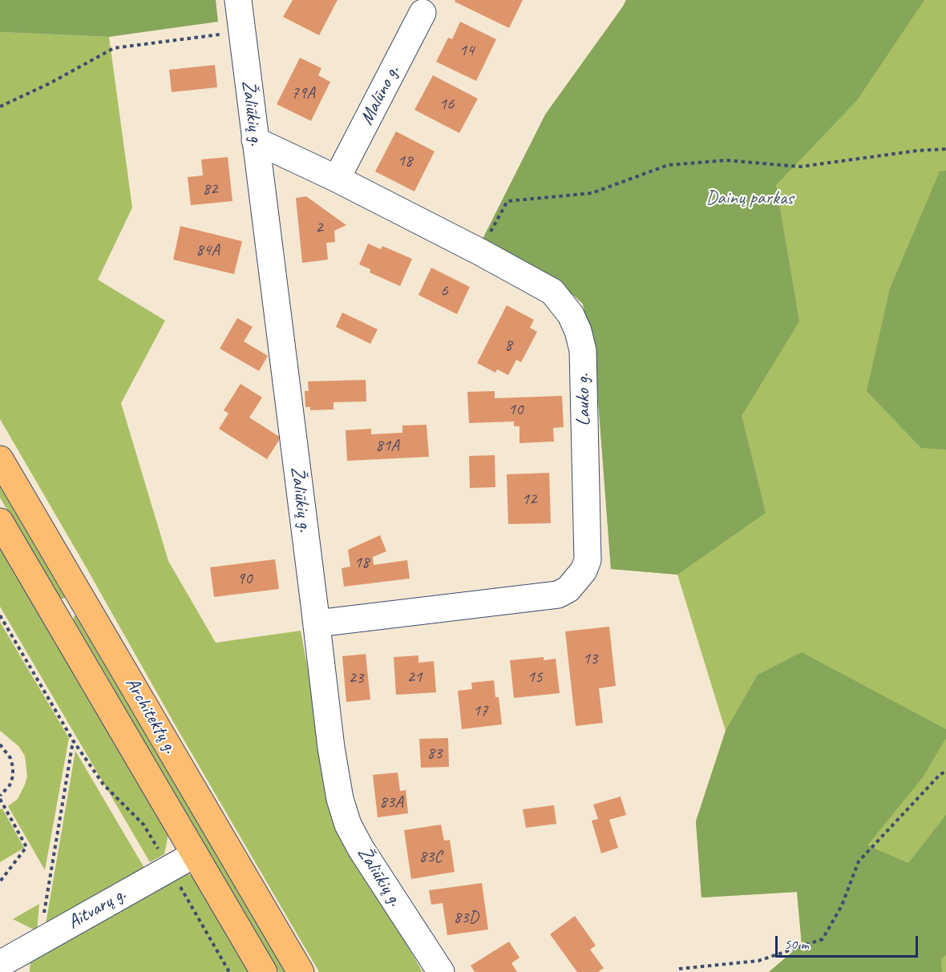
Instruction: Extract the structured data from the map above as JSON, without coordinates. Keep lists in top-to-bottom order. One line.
{"streets":{"main road":["Architektų g."],"street":["Malūno g.","Žaliūkių g.","Lauko g.","Aitvarų g."]},"crossings":[["Malūno g.","Lauko g."],["Žaliūkių g.","Lauko g."],["Architektų g.","Aitvarų g."]],"parks":["Dainų parkas"],"house_numbers":["14","79A","16","18","82","2","84A","6","8","10","81A","12","18","90","13","21","15","23","17","83","83A","83C","83D"],"scale_bar":"50 m"}
